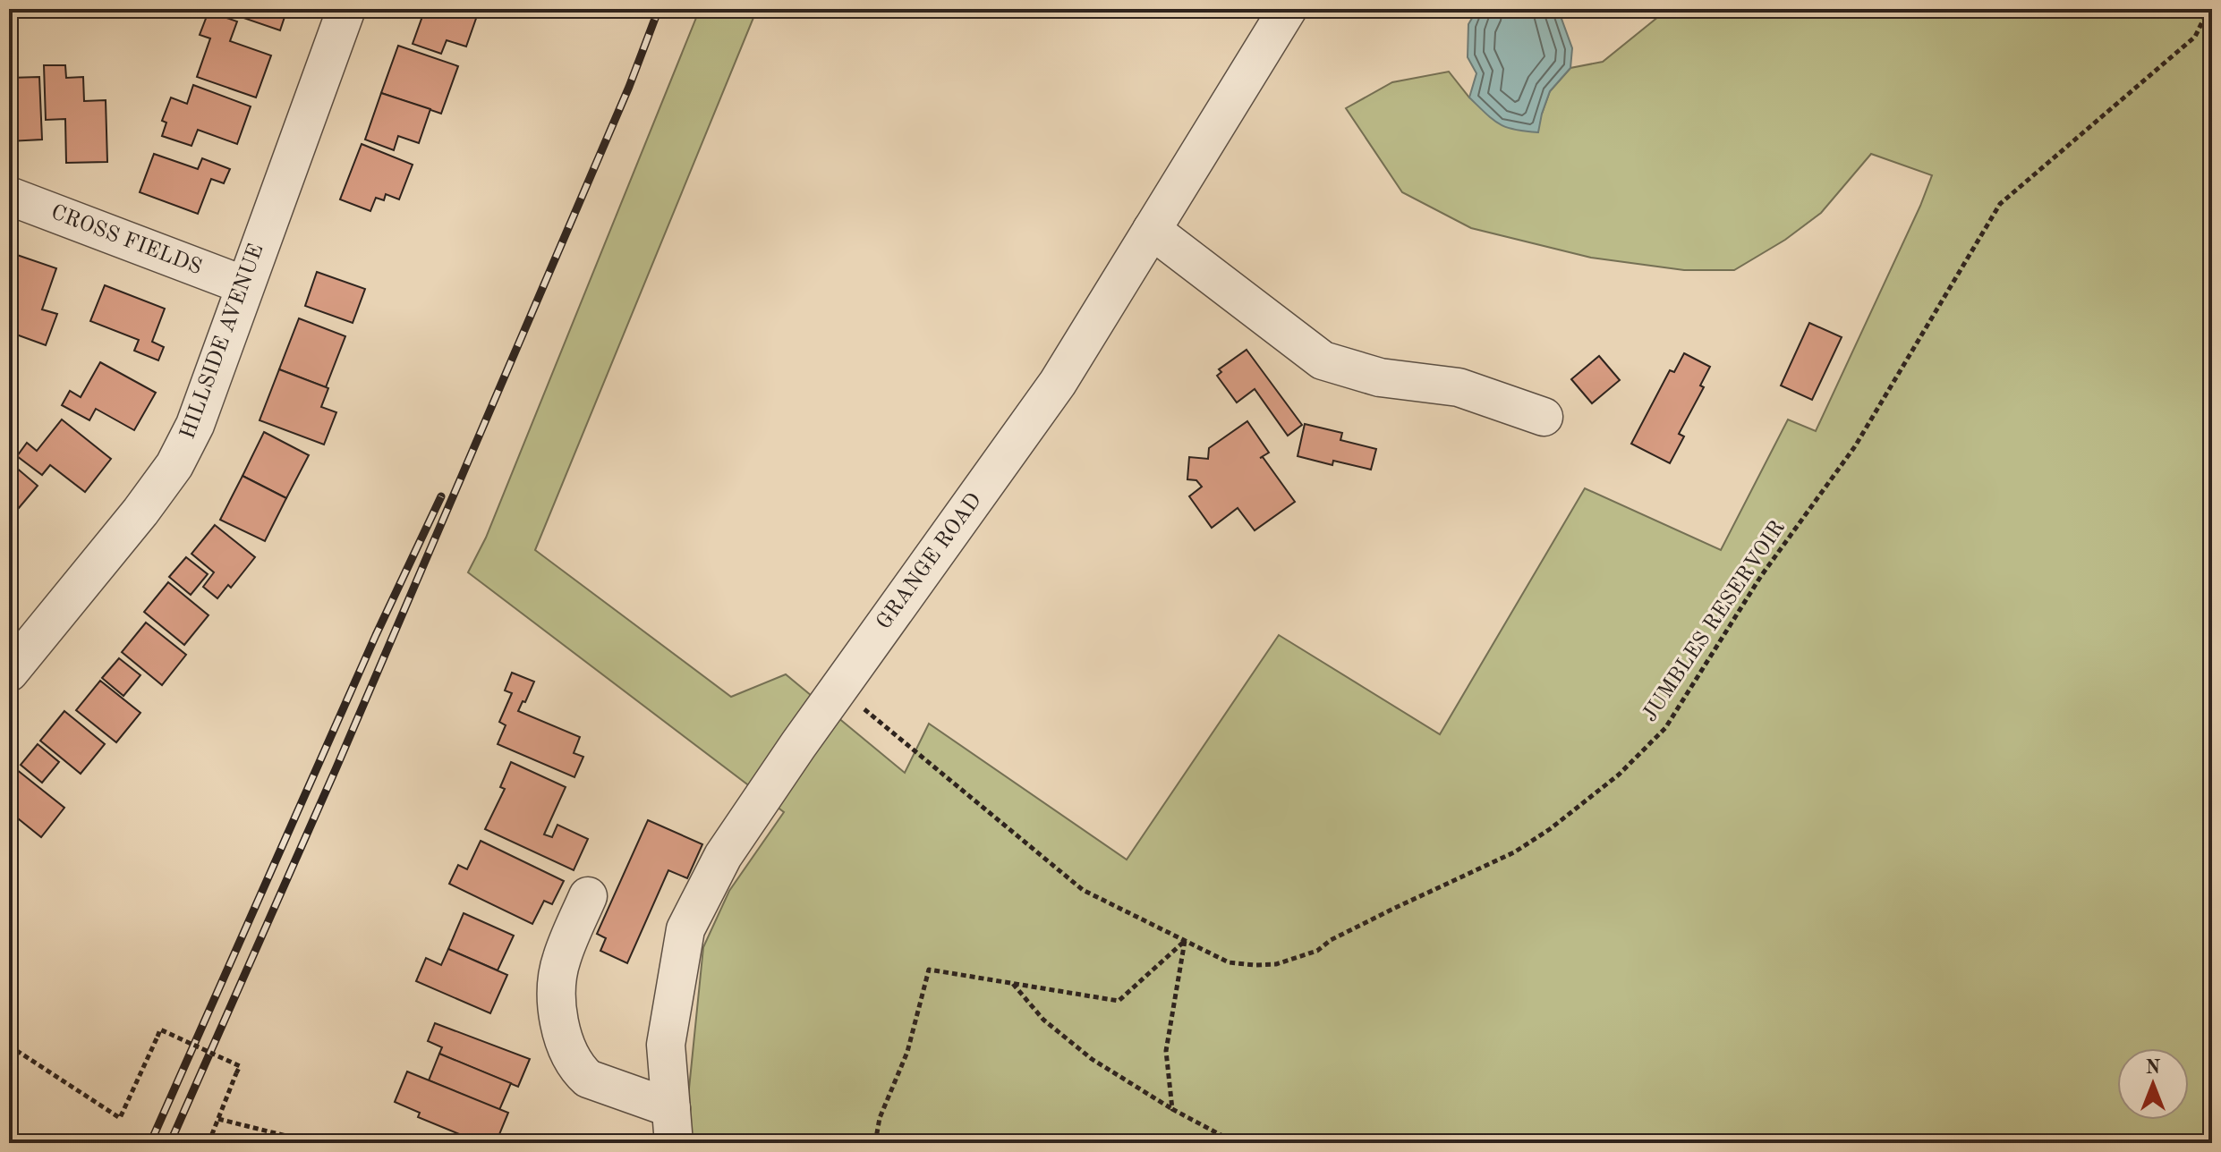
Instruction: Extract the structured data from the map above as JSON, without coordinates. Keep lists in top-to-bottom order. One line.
{"streets":{"street":["CROSS FIELDS","HILLSIDE AVENUE","GRANGE ROAD"],"path":["JUMBLES RESERVOIR"]},"crossings":[["CROSS FIELDS","HILLSIDE AVENUE"],["GRANGE ROAD","JUMBLES RESERVOIR"]],"north":"top"}
